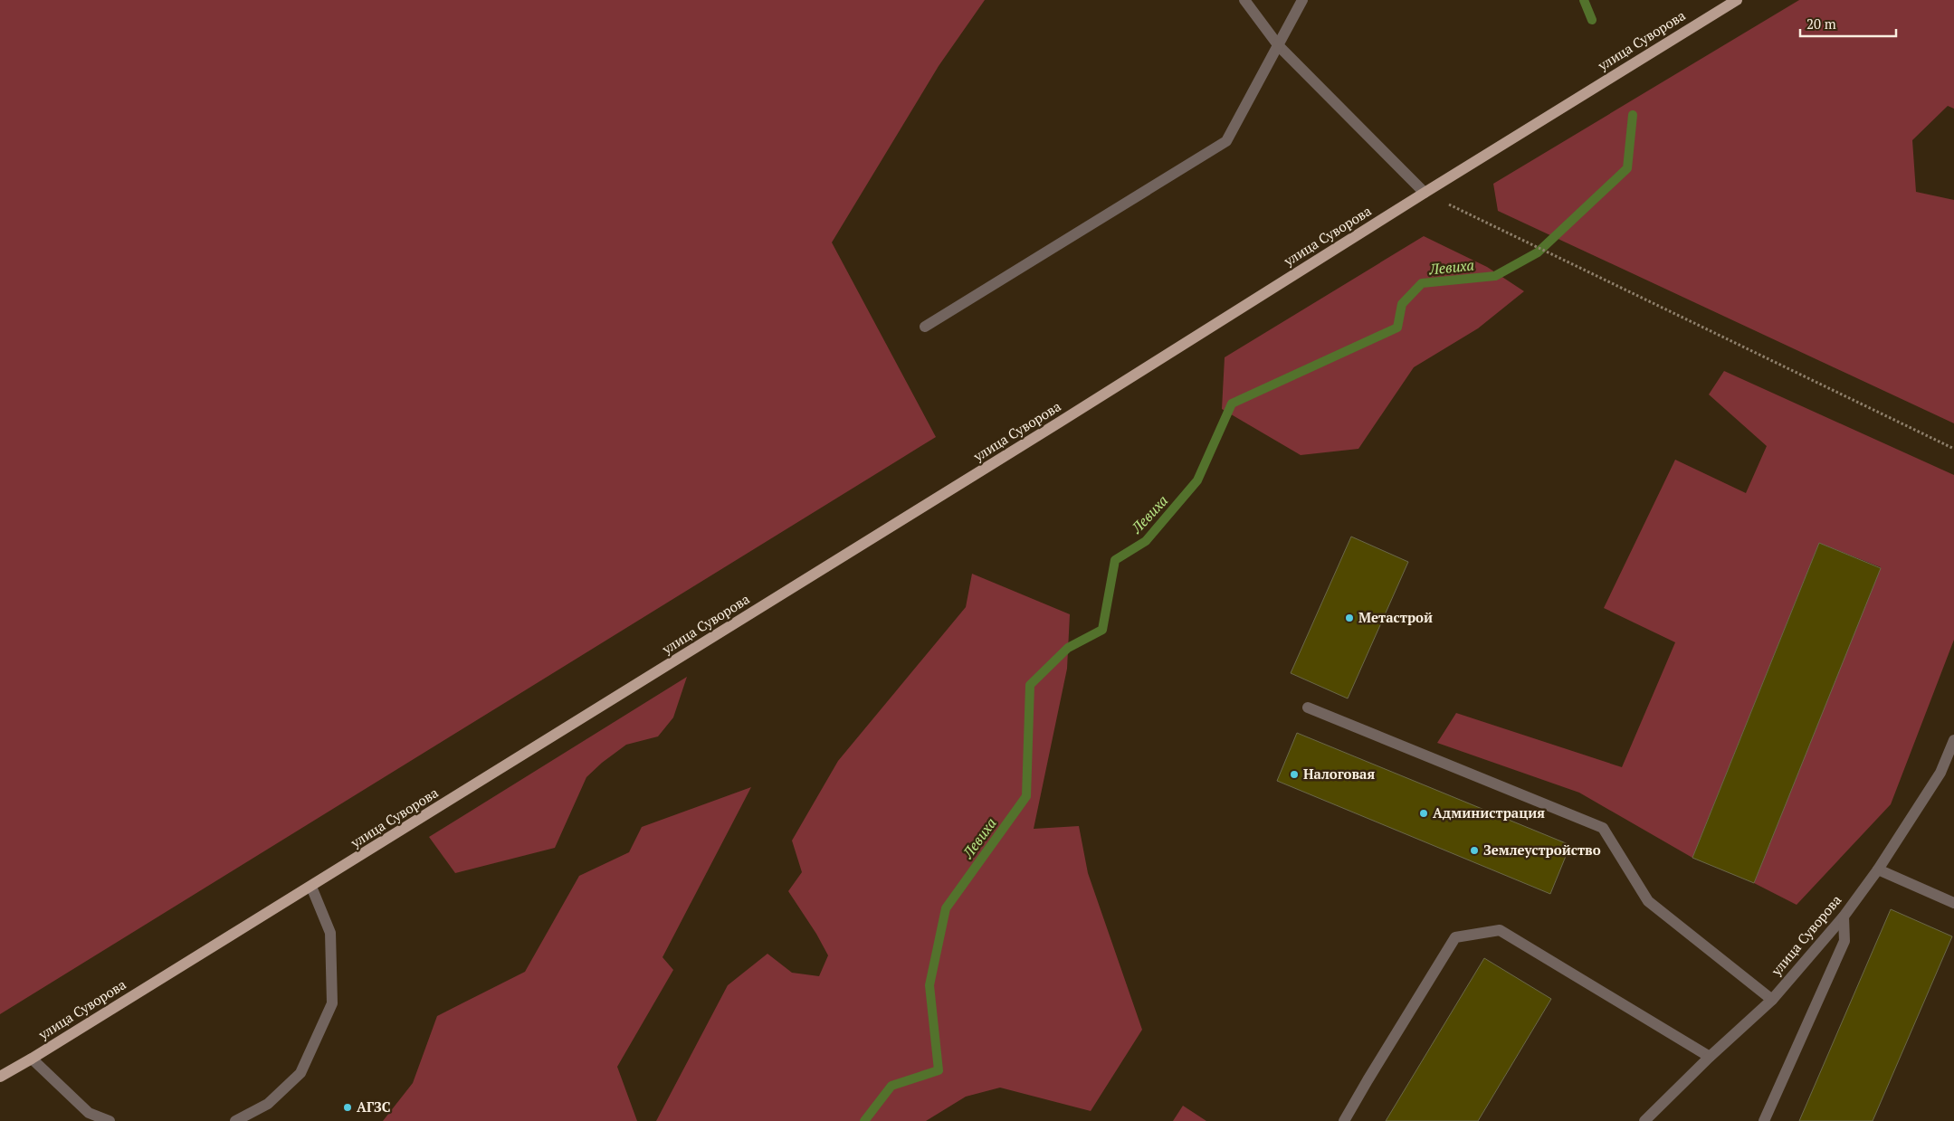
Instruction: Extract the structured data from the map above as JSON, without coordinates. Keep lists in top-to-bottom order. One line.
{"streets":{"main road":["улица Суворова"]},"water":["Левиха"],"places":["Метастрой","Налоговая","Администрация","Землеустройство","АГЗС"],"scale_bar":"20 m"}
